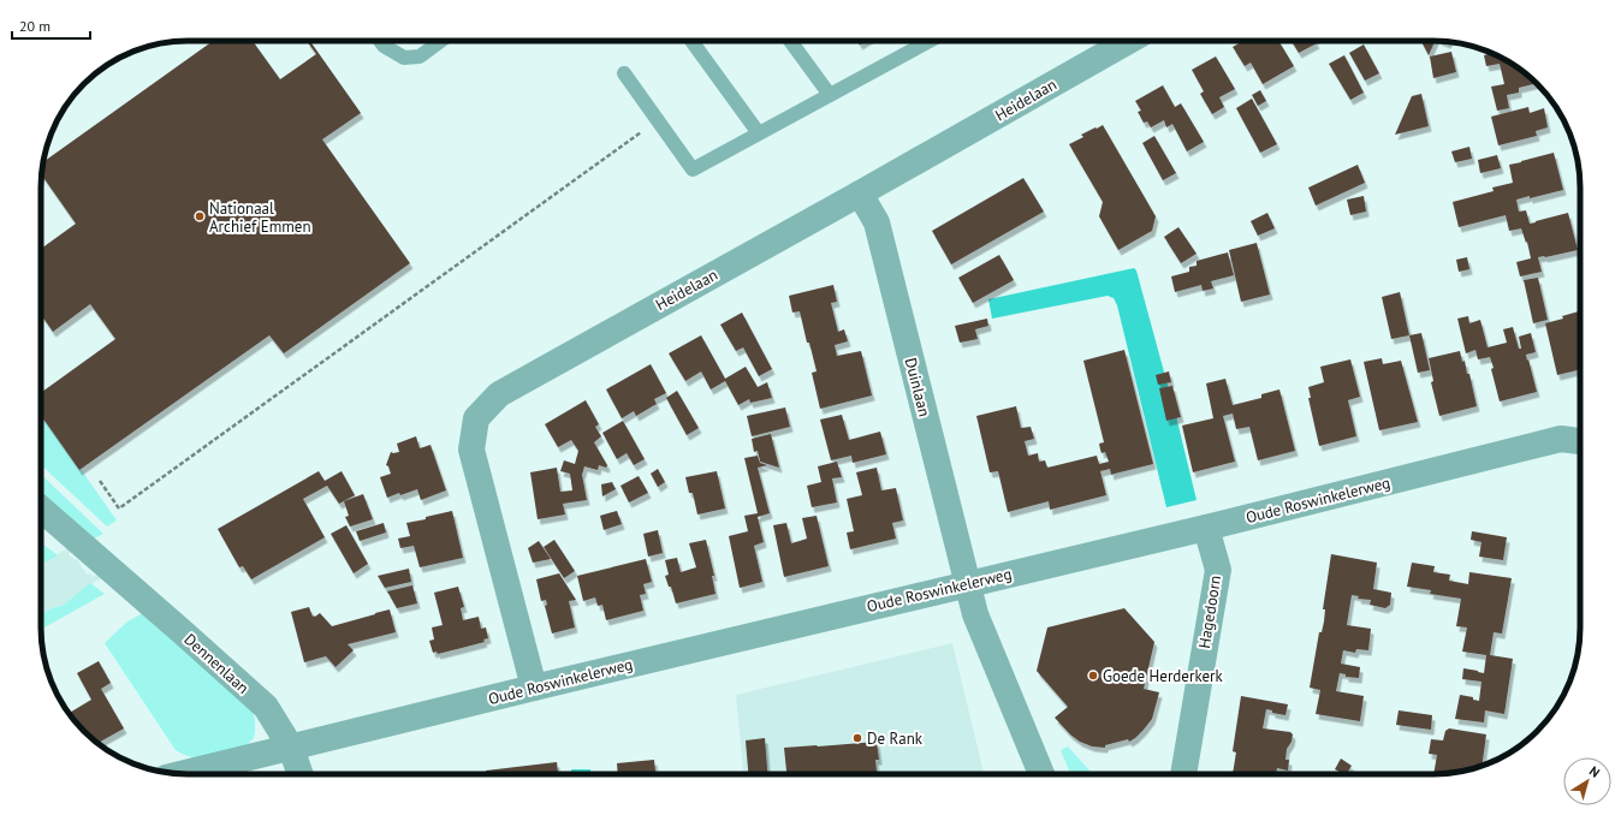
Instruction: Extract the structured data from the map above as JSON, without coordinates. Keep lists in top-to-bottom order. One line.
{"streets":{"street":["Heidelaan","Duinlaan","Oude Roswinkelerweg","Hagedoorn","Dennenlaan"]},"crossings":[["Heidelaan","Duinlaan"],["Heidelaan","Oude Roswinkelerweg"],["Duinlaan","Oude Roswinkelerweg"],["Oude Roswinkelerweg","Hagedoorn"],["Oude Roswinkelerweg","Dennenlaan"]],"places":["Nationaal Archief Emmen","Goede Herderkerk","De Rank"],"scale_bar":"20 m","north":"top right"}
